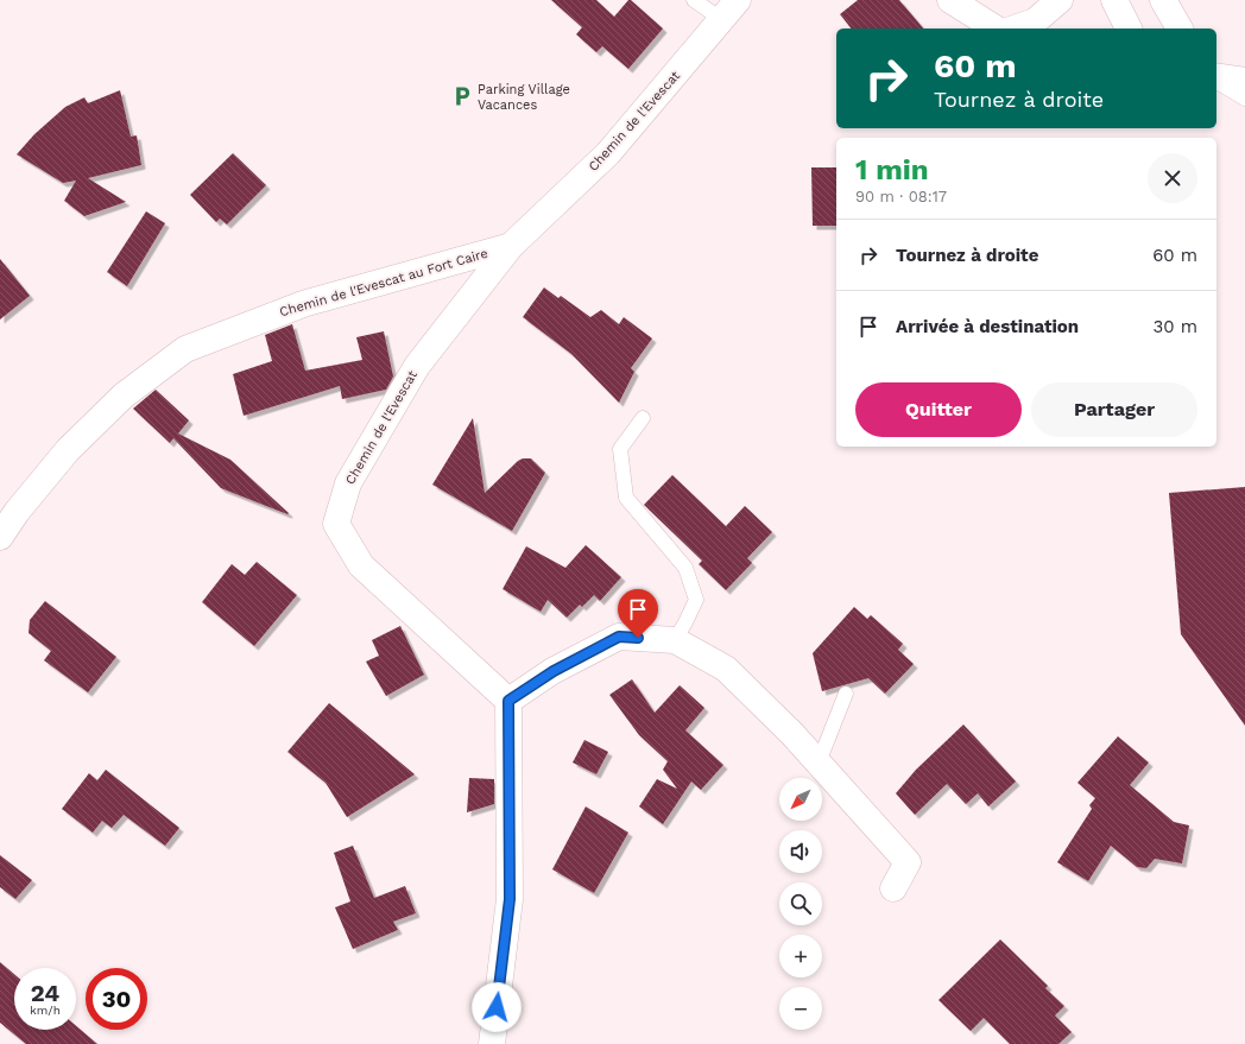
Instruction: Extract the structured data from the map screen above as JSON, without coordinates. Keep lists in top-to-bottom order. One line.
{"streets":{"street":["Chemin de l'Evescat","Chemin de l'Evescat au Fort Caire"]},"crossings":[["Chemin de l'Evescat","Chemin de l'Evescat au Fort Caire"]],"places":{"parking":["Parking Village Vacances"]},"north":"bottom left","page":{"turn":["60 m","Tournez à droite"],"heading":["1 min","90 m · 08:17"],"list":[{"name":"Tournez à droite","value":"60 m"},{"name":"Arrivée à destination","value":"30 m"}],"buttons":["Quitter","Partager"],"map_buttons":["+","−"],"speed":"24 km/h","limit":"30"}}
